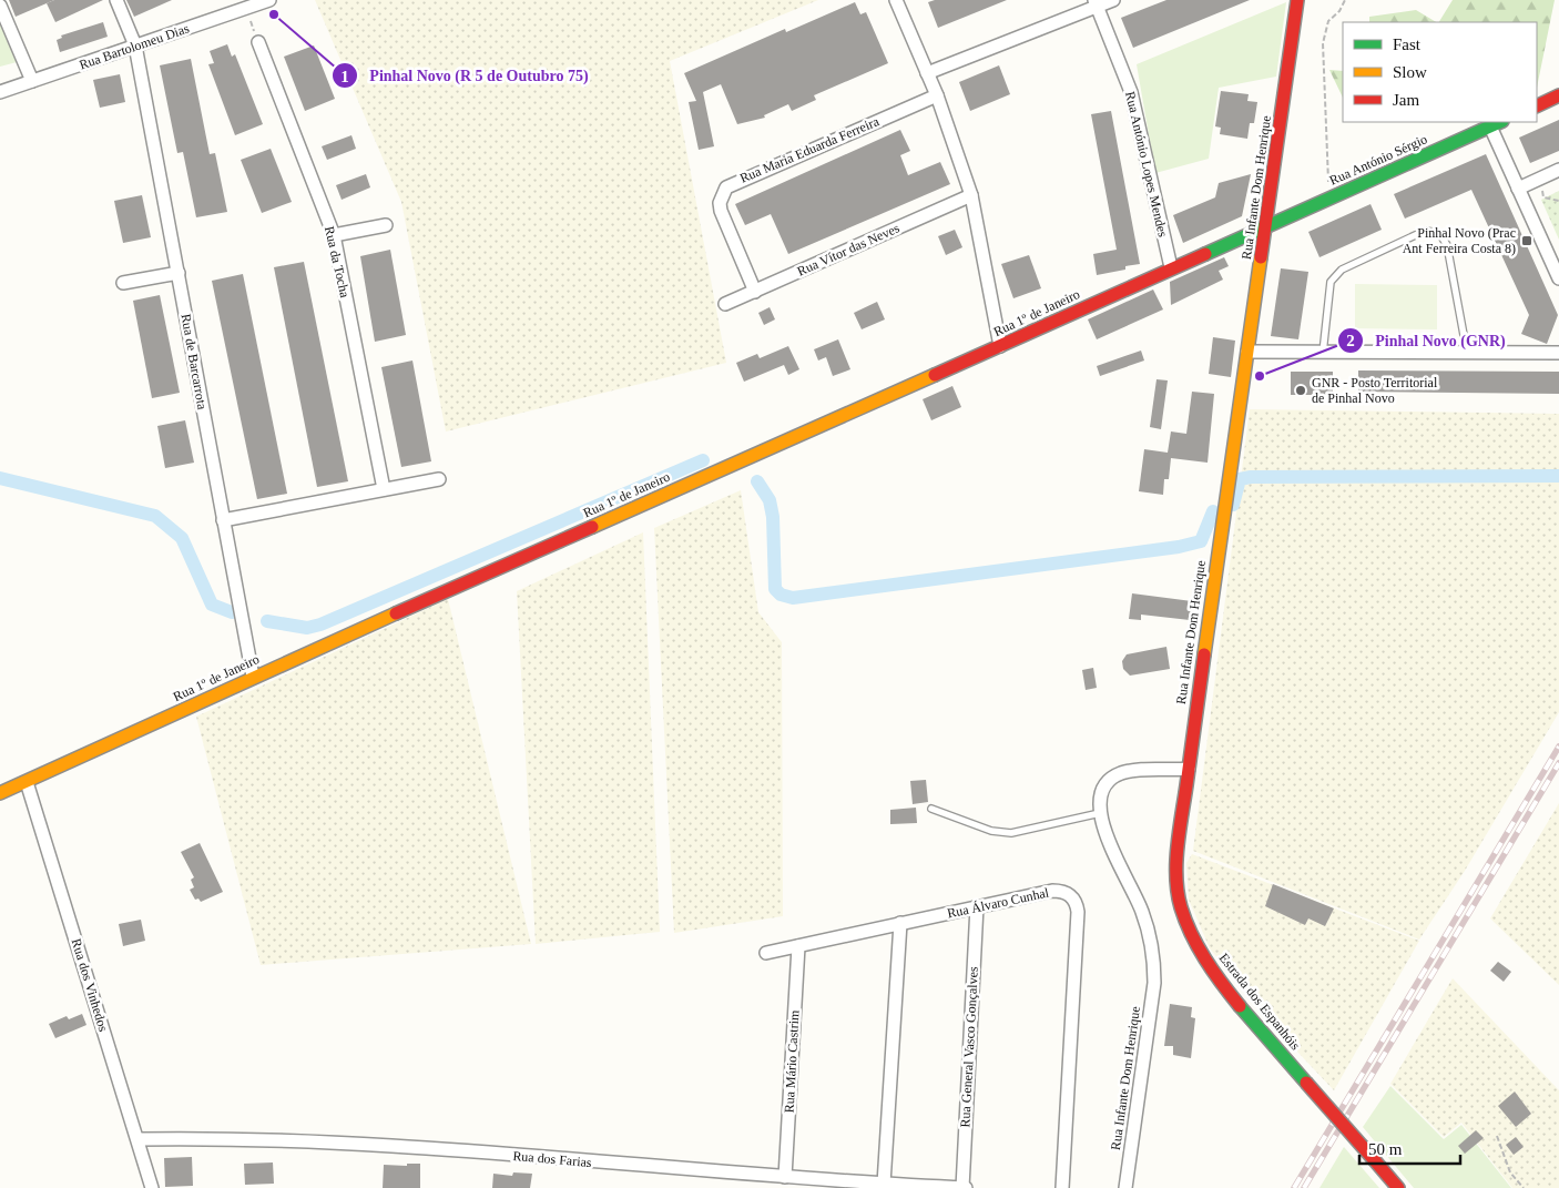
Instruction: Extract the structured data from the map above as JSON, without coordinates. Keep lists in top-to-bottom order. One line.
{"streets":{"street":["Rua Bartolomeu Dias","Rua Maria Eduarda Ferreira","Rua António Sérgio","Rua António Lopes Mendes","Rua Infante Dom Henrique","Rua Vítor das Neves","Rua da Tocha","Rua 1º de Janeiro","Rua de Barcarrota","Rua Álvaro Cunhal","Rua dos Vinhedos","Estrada dos Espanhóis","Rua General Vasco Gonçalves","Rua Mário Castrim","Rua dos Farias"]},"crossings":[["Rua Bartolomeu Dias","Rua de Barcarrota"],["Rua Maria Eduarda Ferreira","Rua Vítor das Neves"],["Rua António Sérgio","Rua Infante Dom Henrique"],["Rua António Sérgio","Rua 1º de Janeiro"],["Rua António Lopes Mendes","Rua 1º de Janeiro"],["Rua Infante Dom Henrique","Rua 1º de Janeiro"],["Rua Infante Dom Henrique","Estrada dos Espanhóis"],["Rua 1º de Janeiro","Rua de Barcarrota"],["Rua 1º de Janeiro","Rua dos Vinhedos"],["Rua Álvaro Cunhal","Rua General Vasco Gonçalves"],["Rua Álvaro Cunhal","Rua Mário Castrim"],["Rua dos Vinhedos","Rua dos Farias"],["Rua General Vasco Gonçalves","Rua dos Farias"],["Rua Mário Castrim","Rua dos Farias"]],"places":{"other":["Pinhal Novo (R 5 de Outubro 75)","Pinhal Novo (GNR)","GNR - Posto Territorial de Pinhal Novo"],"transit":["Pinhal Novo (Prac Ant Ferreira Costa 8)"]},"legend":["Fast","Slow","Jam"],"scale_bar":"50 m"}
